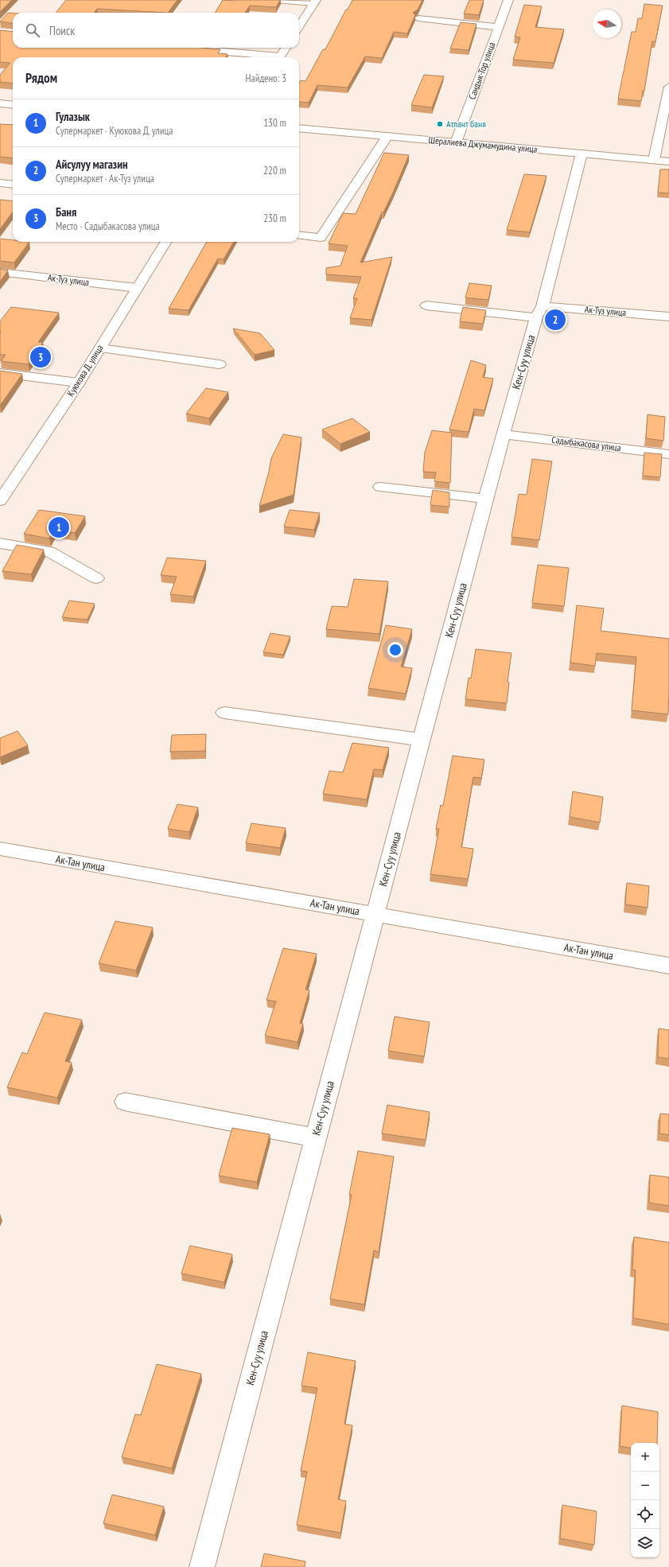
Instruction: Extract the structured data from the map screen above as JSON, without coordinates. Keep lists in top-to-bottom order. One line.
{"streets":{"street":["Сандык-Тор улица","Шералиева Джумамудина улица","Ак-Туз улица","Кен-Суу улица","Куюкова Д. улица","Садыбакасова улица","Ак-Тан улица"]},"crossings":[["Сандык-Тор улица","Шералиева Джумамудина улица"],["Шералиева Джумамудина улица","Кен-Суу улица"],["Ак-Туз улица","Кен-Суу улица"],["Ак-Туз улица","Куюкова Д. улица"],["Кен-Суу улица","Садыбакасова улица"],["Кен-Суу улица","Ак-Тан улица"]],"places":["Атлант баня"],"north":"left","page":{"search":"Поиск","heading":["Рядом","Найдено: 3"],"list":[{"mark":"1","name":"Гулазык","note":"Супермаркет · Куюкова Д. улица","value":"130 m"},{"mark":"2","name":"Айсулуу магазин","note":"Супермаркет · Ак-Туз улица","value":"220 m"},{"mark":"3","name":"Баня","note":"Место · Садыбакасова улица","value":"230 m"}],"pins":["2","3","1"],"map_buttons":["+","−"]}}
